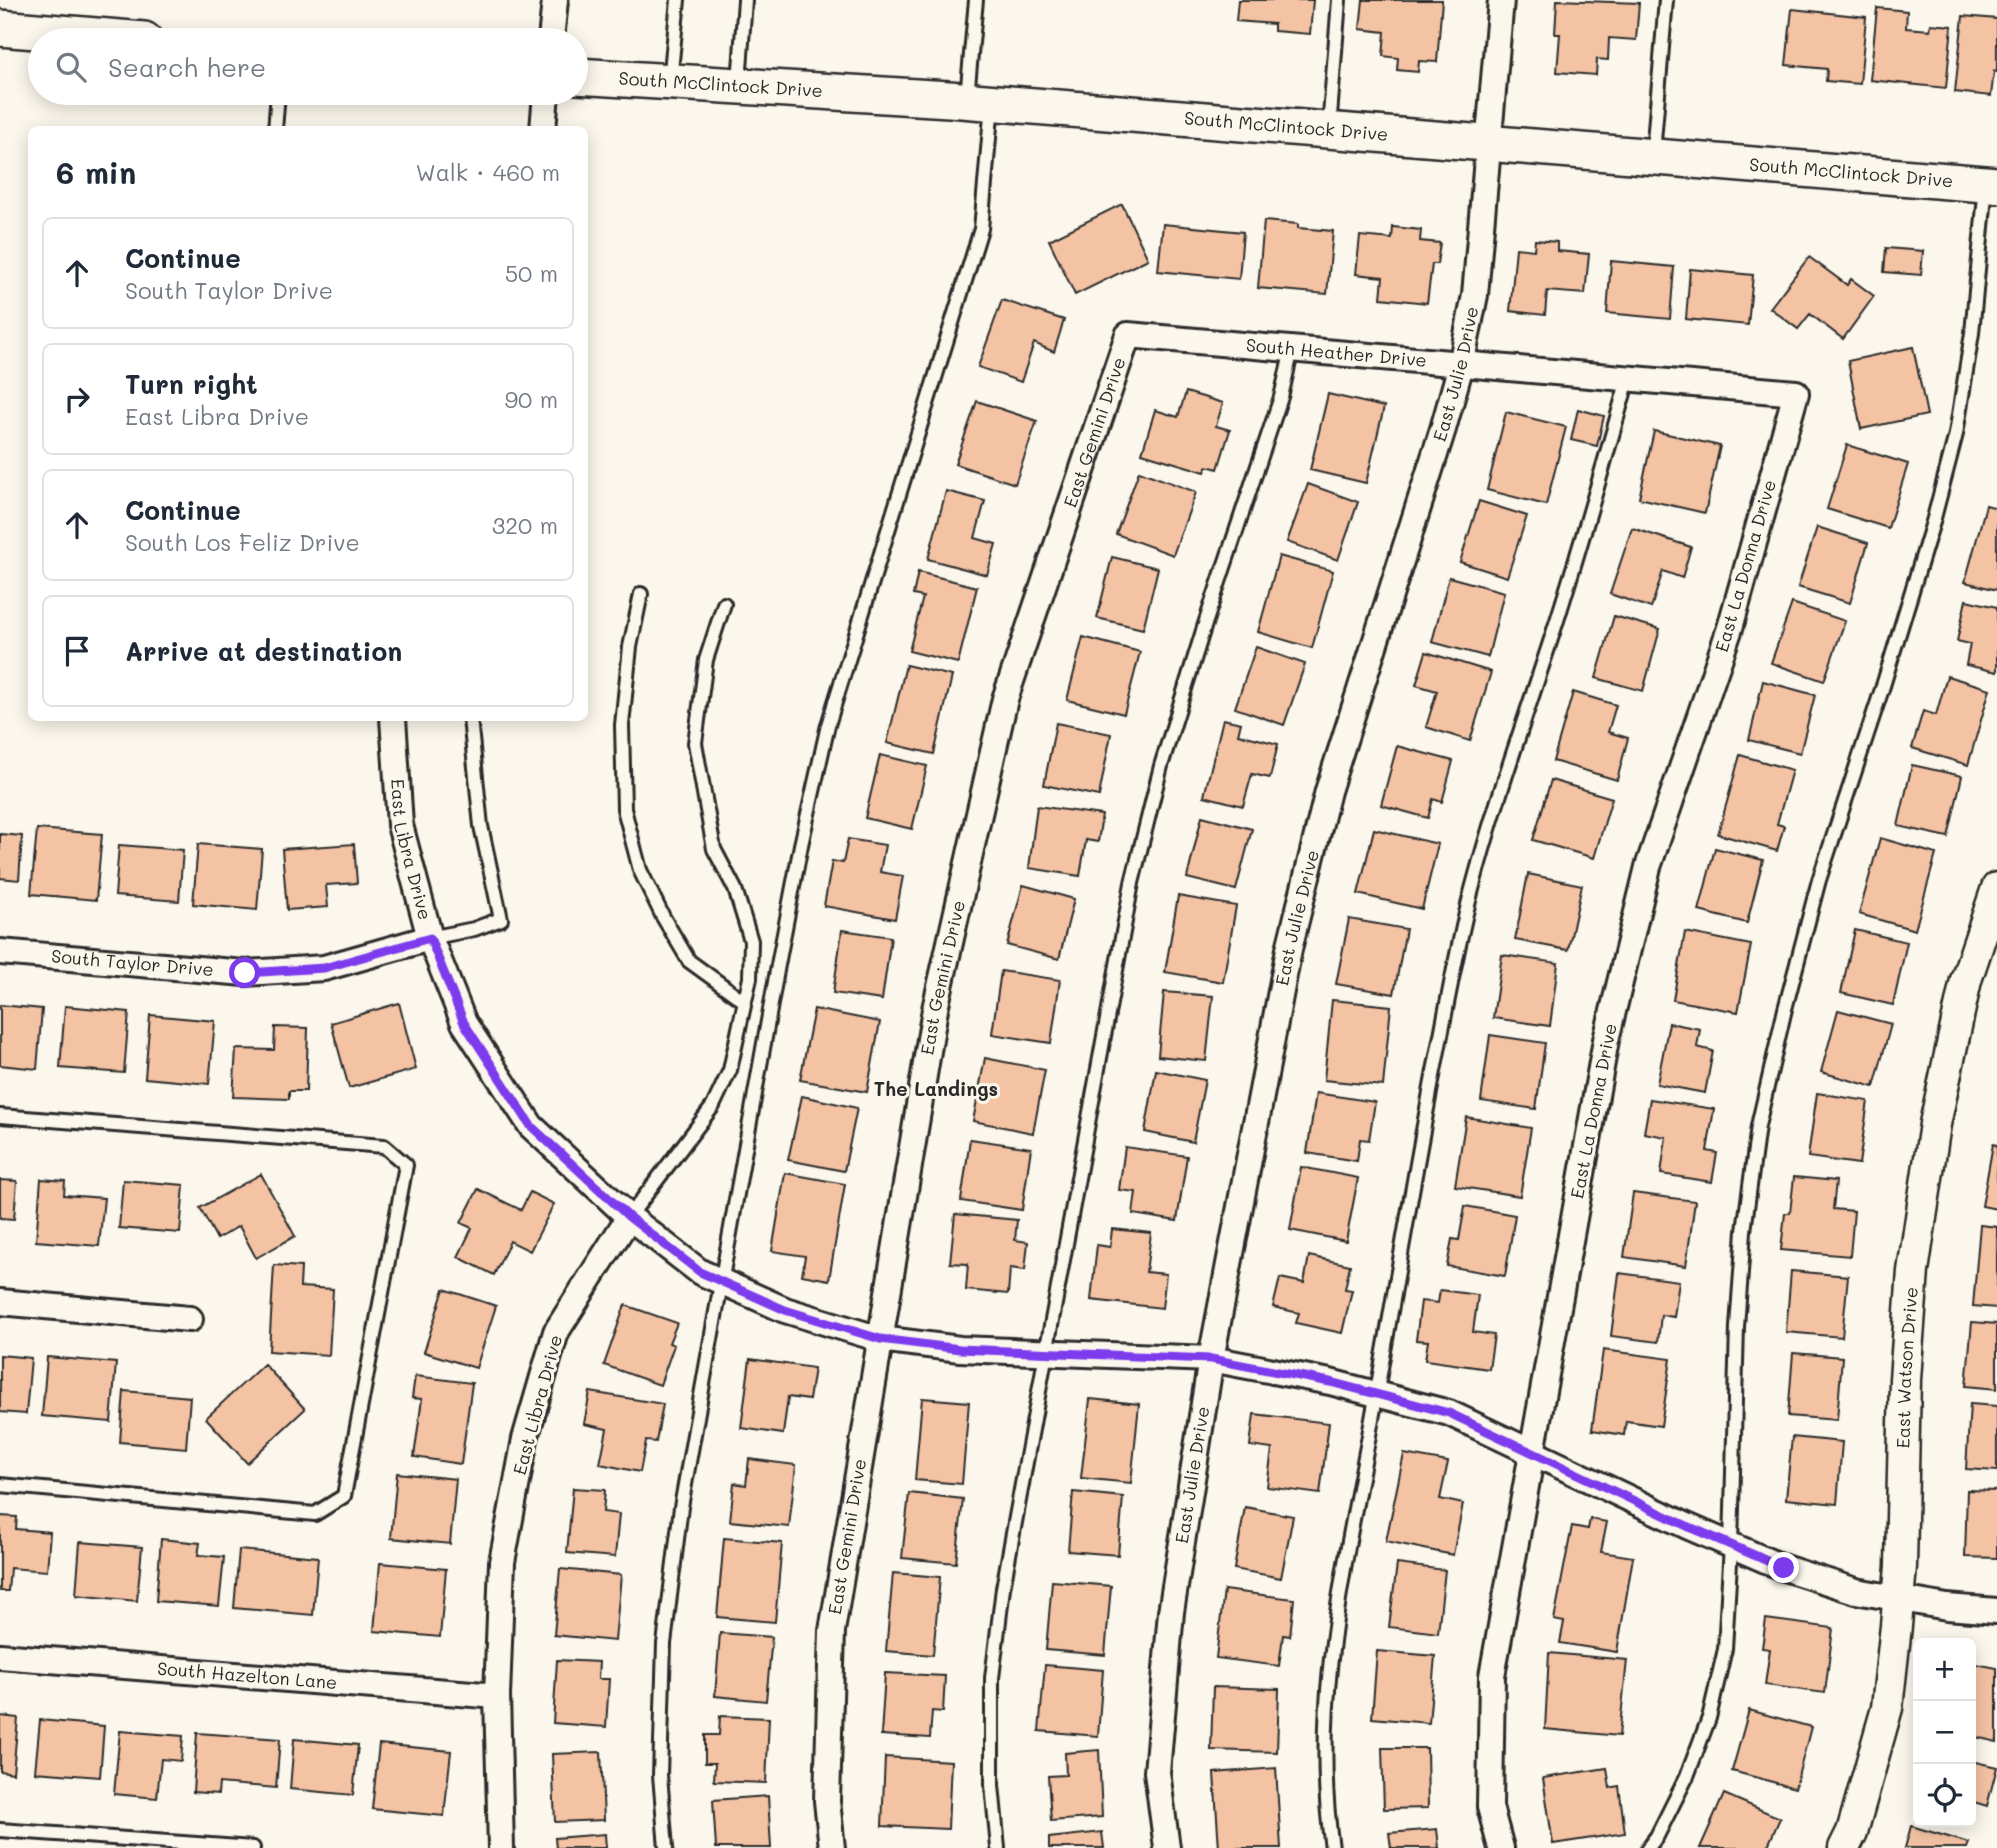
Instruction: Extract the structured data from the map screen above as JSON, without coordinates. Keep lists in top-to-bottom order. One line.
{"streets":{"main road":["South McClintock Drive"],"street":["South Heather Drive","East Julie Drive","East Gemini Drive","East La Donna Drive","East Libra Drive","South Taylor Drive","East Watson Drive","South Hazelton Lane"]},"crossings":[["South McClintock Drive","East Julie Drive"],["South Heather Drive","East Julie Drive"],["South Heather Drive","East Gemini Drive"],["South Heather Drive","East La Donna Drive"],["East Libra Drive","South Taylor Drive"],["East Libra Drive","South Hazelton Lane"]],"districts":["The Landings"],"page":{"search":"Search here","heading":["6 min","Walk · 460 m"],"list":[["Continue","South Taylor Drive","50 m"],["Turn right","East Libra Drive","90 m"],["Continue","South Los Feliz Drive","320 m"],"Arrive at destination"],"map_buttons":["+","−"]}}
